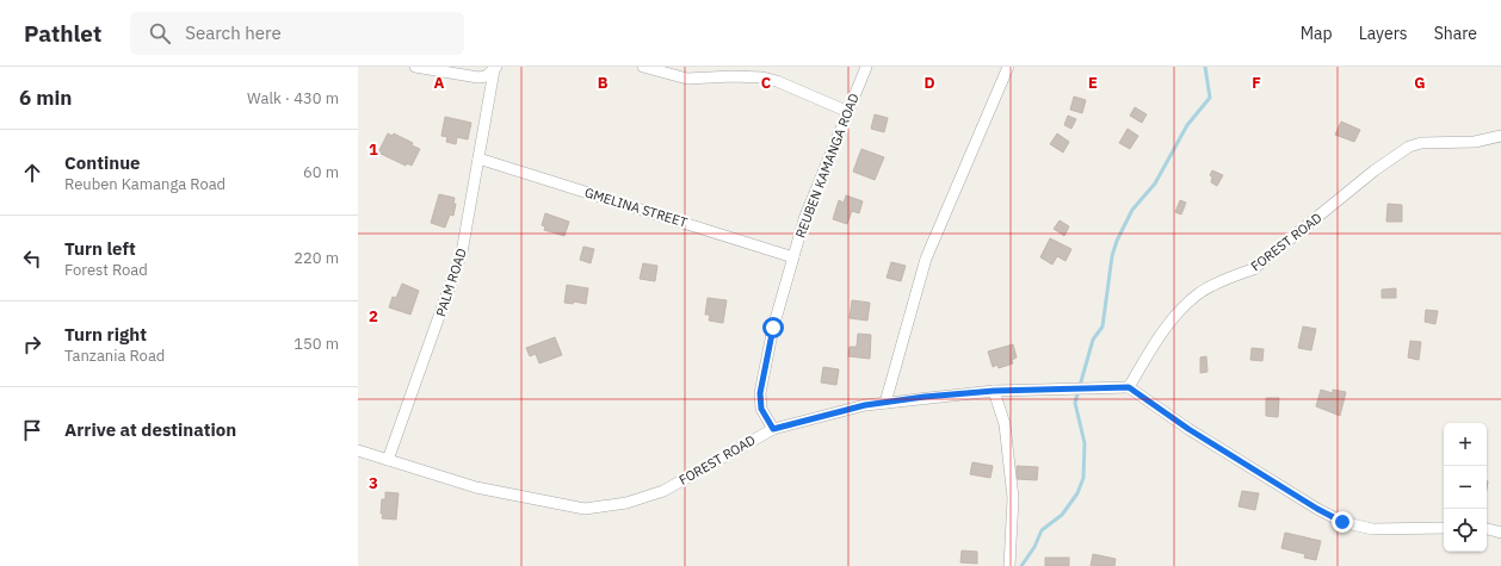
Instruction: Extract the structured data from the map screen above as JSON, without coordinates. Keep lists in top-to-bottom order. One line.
{"streets":{"street":["REUBEN KAMANGA ROAD","GMELINA STREET","FOREST ROAD","PALM ROAD"]},"crossings":[["REUBEN KAMANGA ROAD","GMELINA STREET"],["REUBEN KAMANGA ROAD","FOREST ROAD"],["GMELINA STREET","PALM ROAD"],["FOREST ROAD","PALM ROAD"]],"page":{"header":"Pathlet","search":"Search here","nav":["Map","Layers","Share"],"heading":["6 min","Walk · 430 m"],"list":[["Continue","Reuben Kamanga Road","60 m"],["Turn left","Forest Road","220 m"],["Turn right","Tanzania Road","150 m"],"Arrive at destination"],"map_buttons":["+","−"]},"grid":{"columns":["A","B","C","D","E","F","G"],"rows":["1","2","3"]}}
